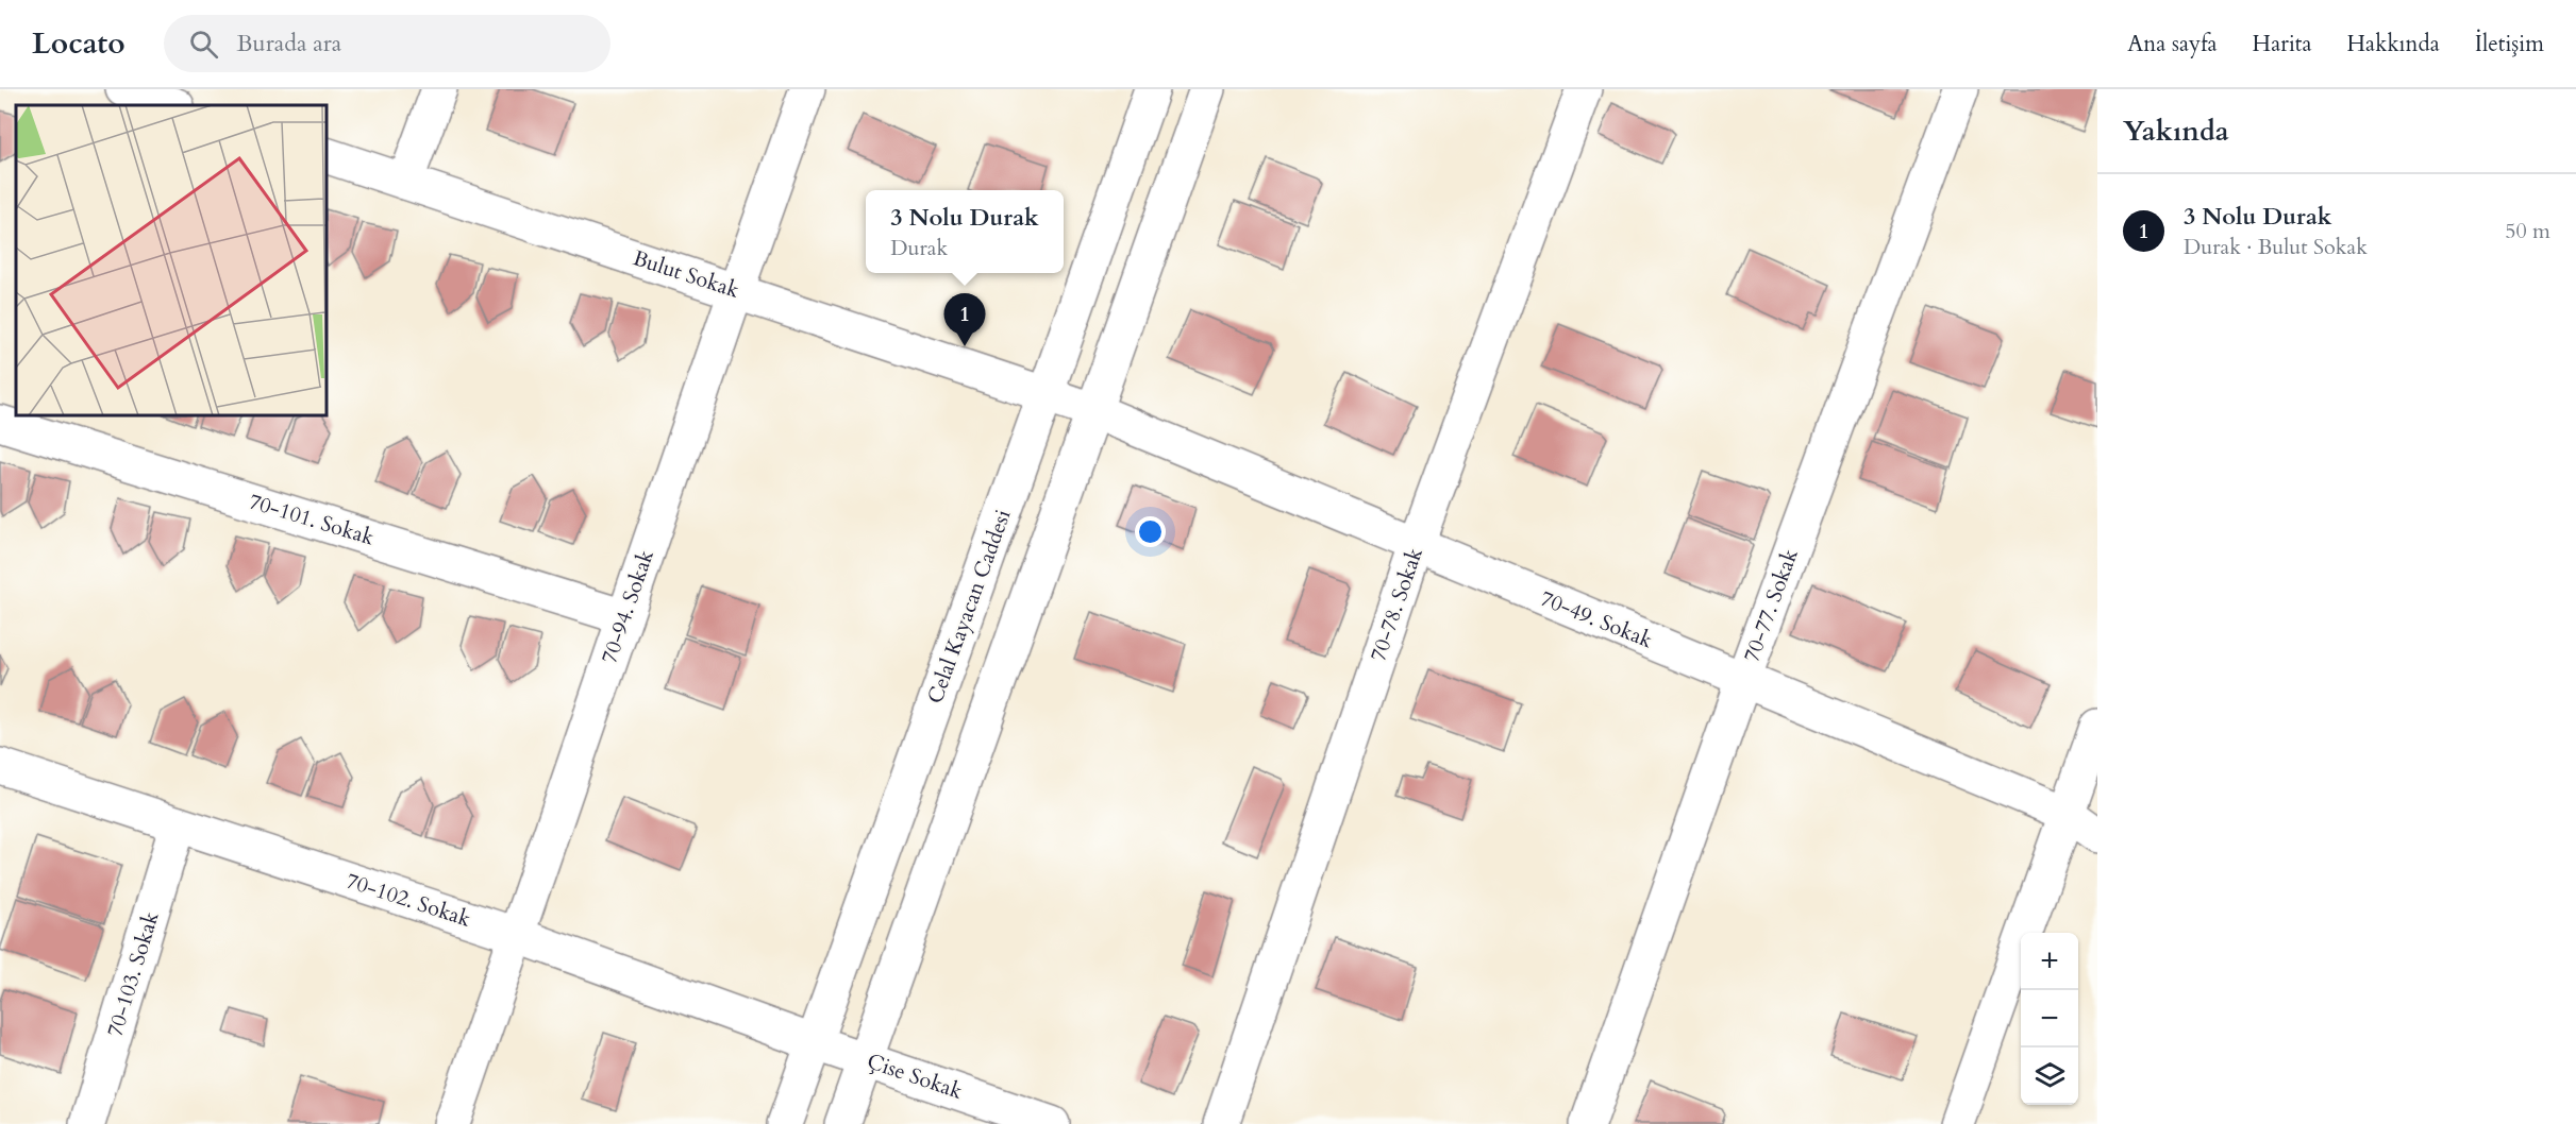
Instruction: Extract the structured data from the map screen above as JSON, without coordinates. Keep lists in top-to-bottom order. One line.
{"streets":{"street":["Bulut Sokak","70-101. Sokak","70-78. Sokak","70-77. Sokak","70-94. Sokak","Celal Kayacan Caddesi","70-49. Sokak","70-102. Sokak","70-103. Sokak","Çise Sokak"]},"crossings":[["Bulut Sokak","70-94. Sokak"],["Bulut Sokak","Celal Kayacan Caddesi"],["Bulut Sokak","70-49. Sokak"],["70-101. Sokak","70-94. Sokak"],["70-78. Sokak","70-49. Sokak"],["70-77. Sokak","70-49. Sokak"],["70-94. Sokak","70-102. Sokak"],["Celal Kayacan Caddesi","70-102. Sokak"],["Celal Kayacan Caddesi","Çise Sokak"],["70-102. Sokak","70-103. Sokak"],["70-102. Sokak","Çise Sokak"]],"page":{"header":"Locato","search":"Burada ara","nav":["Ana sayfa","Harita","Hakkında","İletişim"],"heading":"Yakında","list":[{"mark":"1","name":"3 Nolu Durak","note":"Durak · Bulut Sokak","value":"50 m"}],"popup":["3 Nolu Durak","Durak"],"pins":"1","map_buttons":["+","−"]}}
